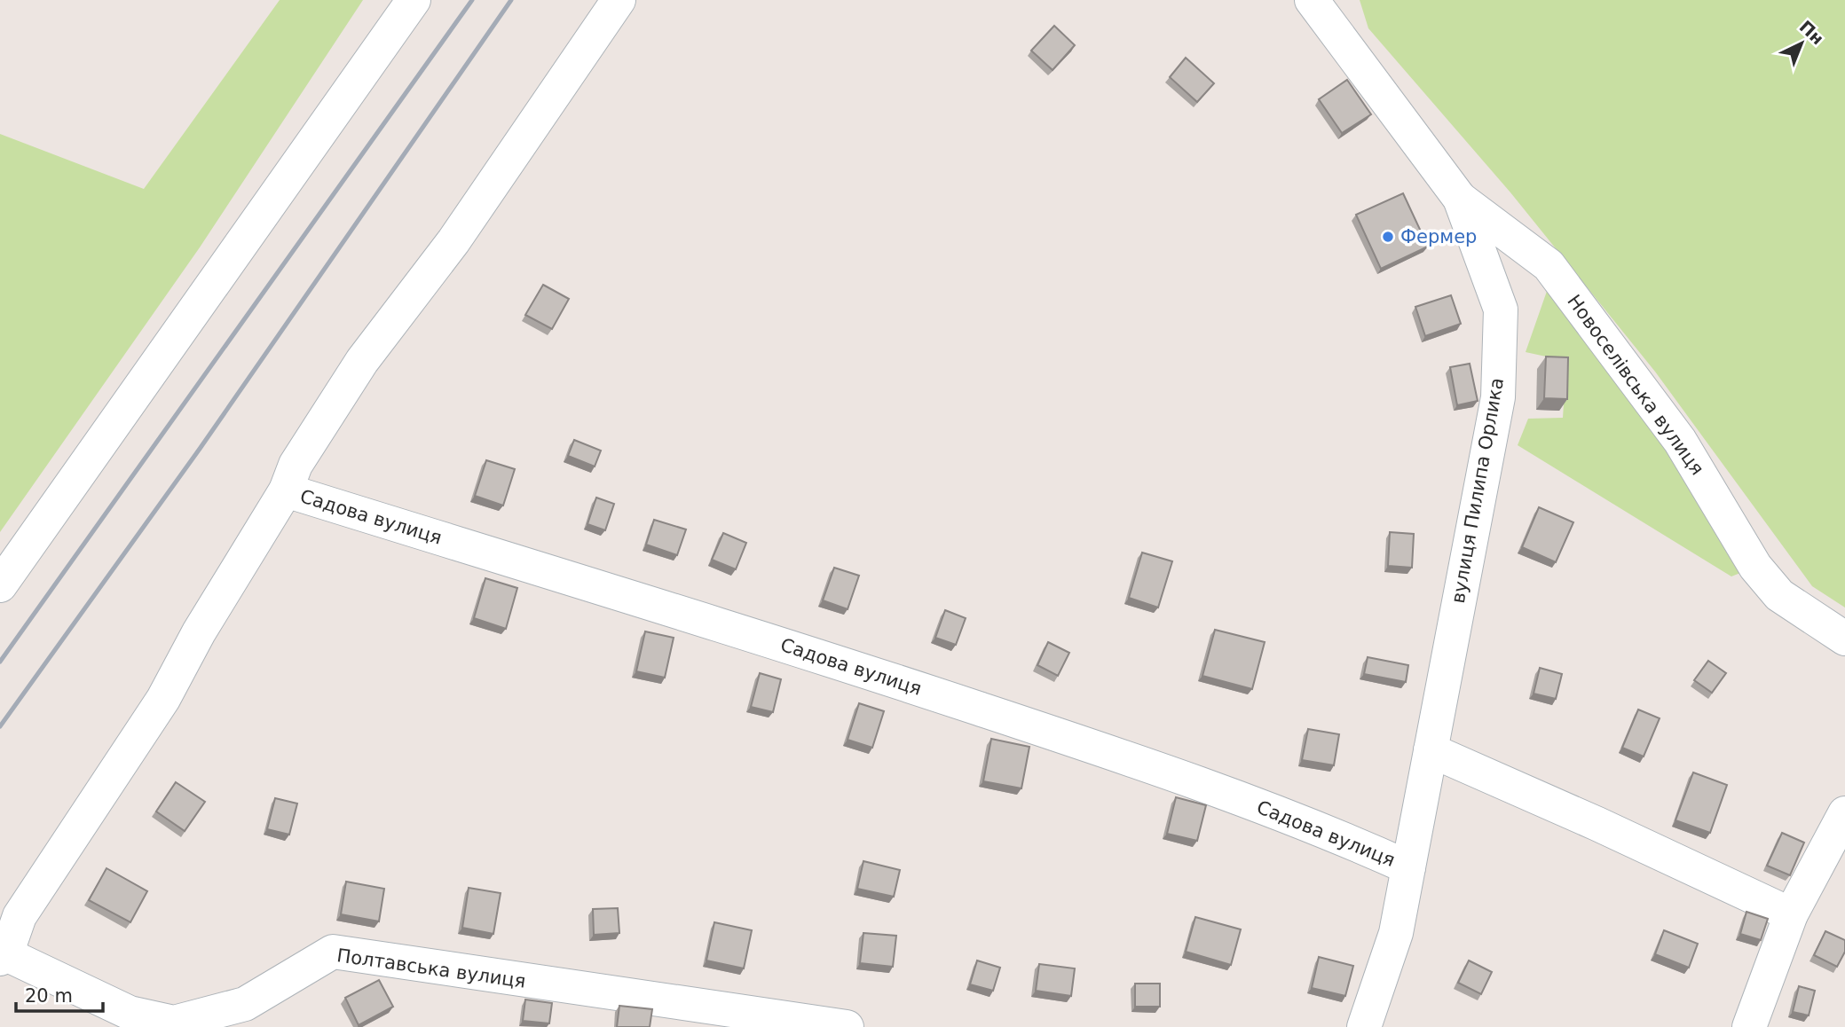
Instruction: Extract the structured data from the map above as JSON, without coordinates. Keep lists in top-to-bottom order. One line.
{"streets":{"street":["Новоселівська вулиця","вулиця Пилипа Орлика","Садова вулиця","Полтавська вулиця"]},"crossings":[["Новоселівська вулиця","вулиця Пилипа Орлика"],["вулиця Пилипа Орлика","Садова вулиця"]],"places":["Фермер"],"scale_bar":"20 m","north":"top right"}
